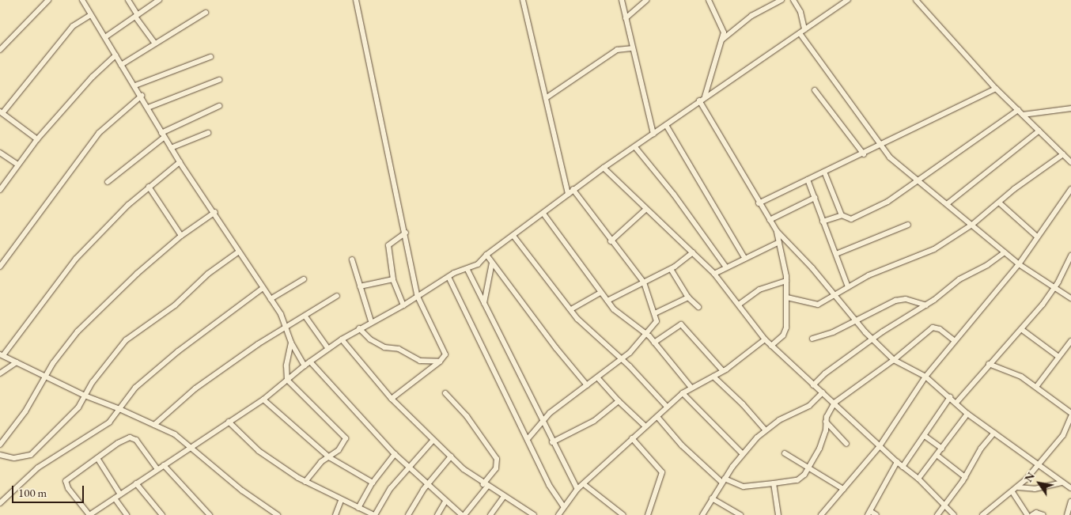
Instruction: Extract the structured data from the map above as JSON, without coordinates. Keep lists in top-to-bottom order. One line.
{"scale_bar":"100 m","north":"top left"}
